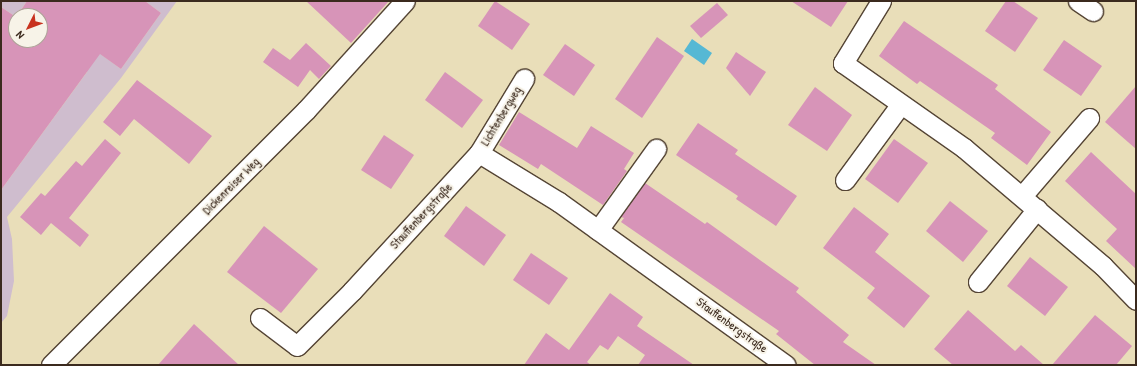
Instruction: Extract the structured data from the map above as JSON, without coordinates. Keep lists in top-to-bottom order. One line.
{"streets":{"street":["Lichtenbergweg","Dickenreiser Weg","Stauffenbergstraße"]},"crossings":[["Lichtenbergweg","Stauffenbergstraße"]],"north":"bottom left"}
